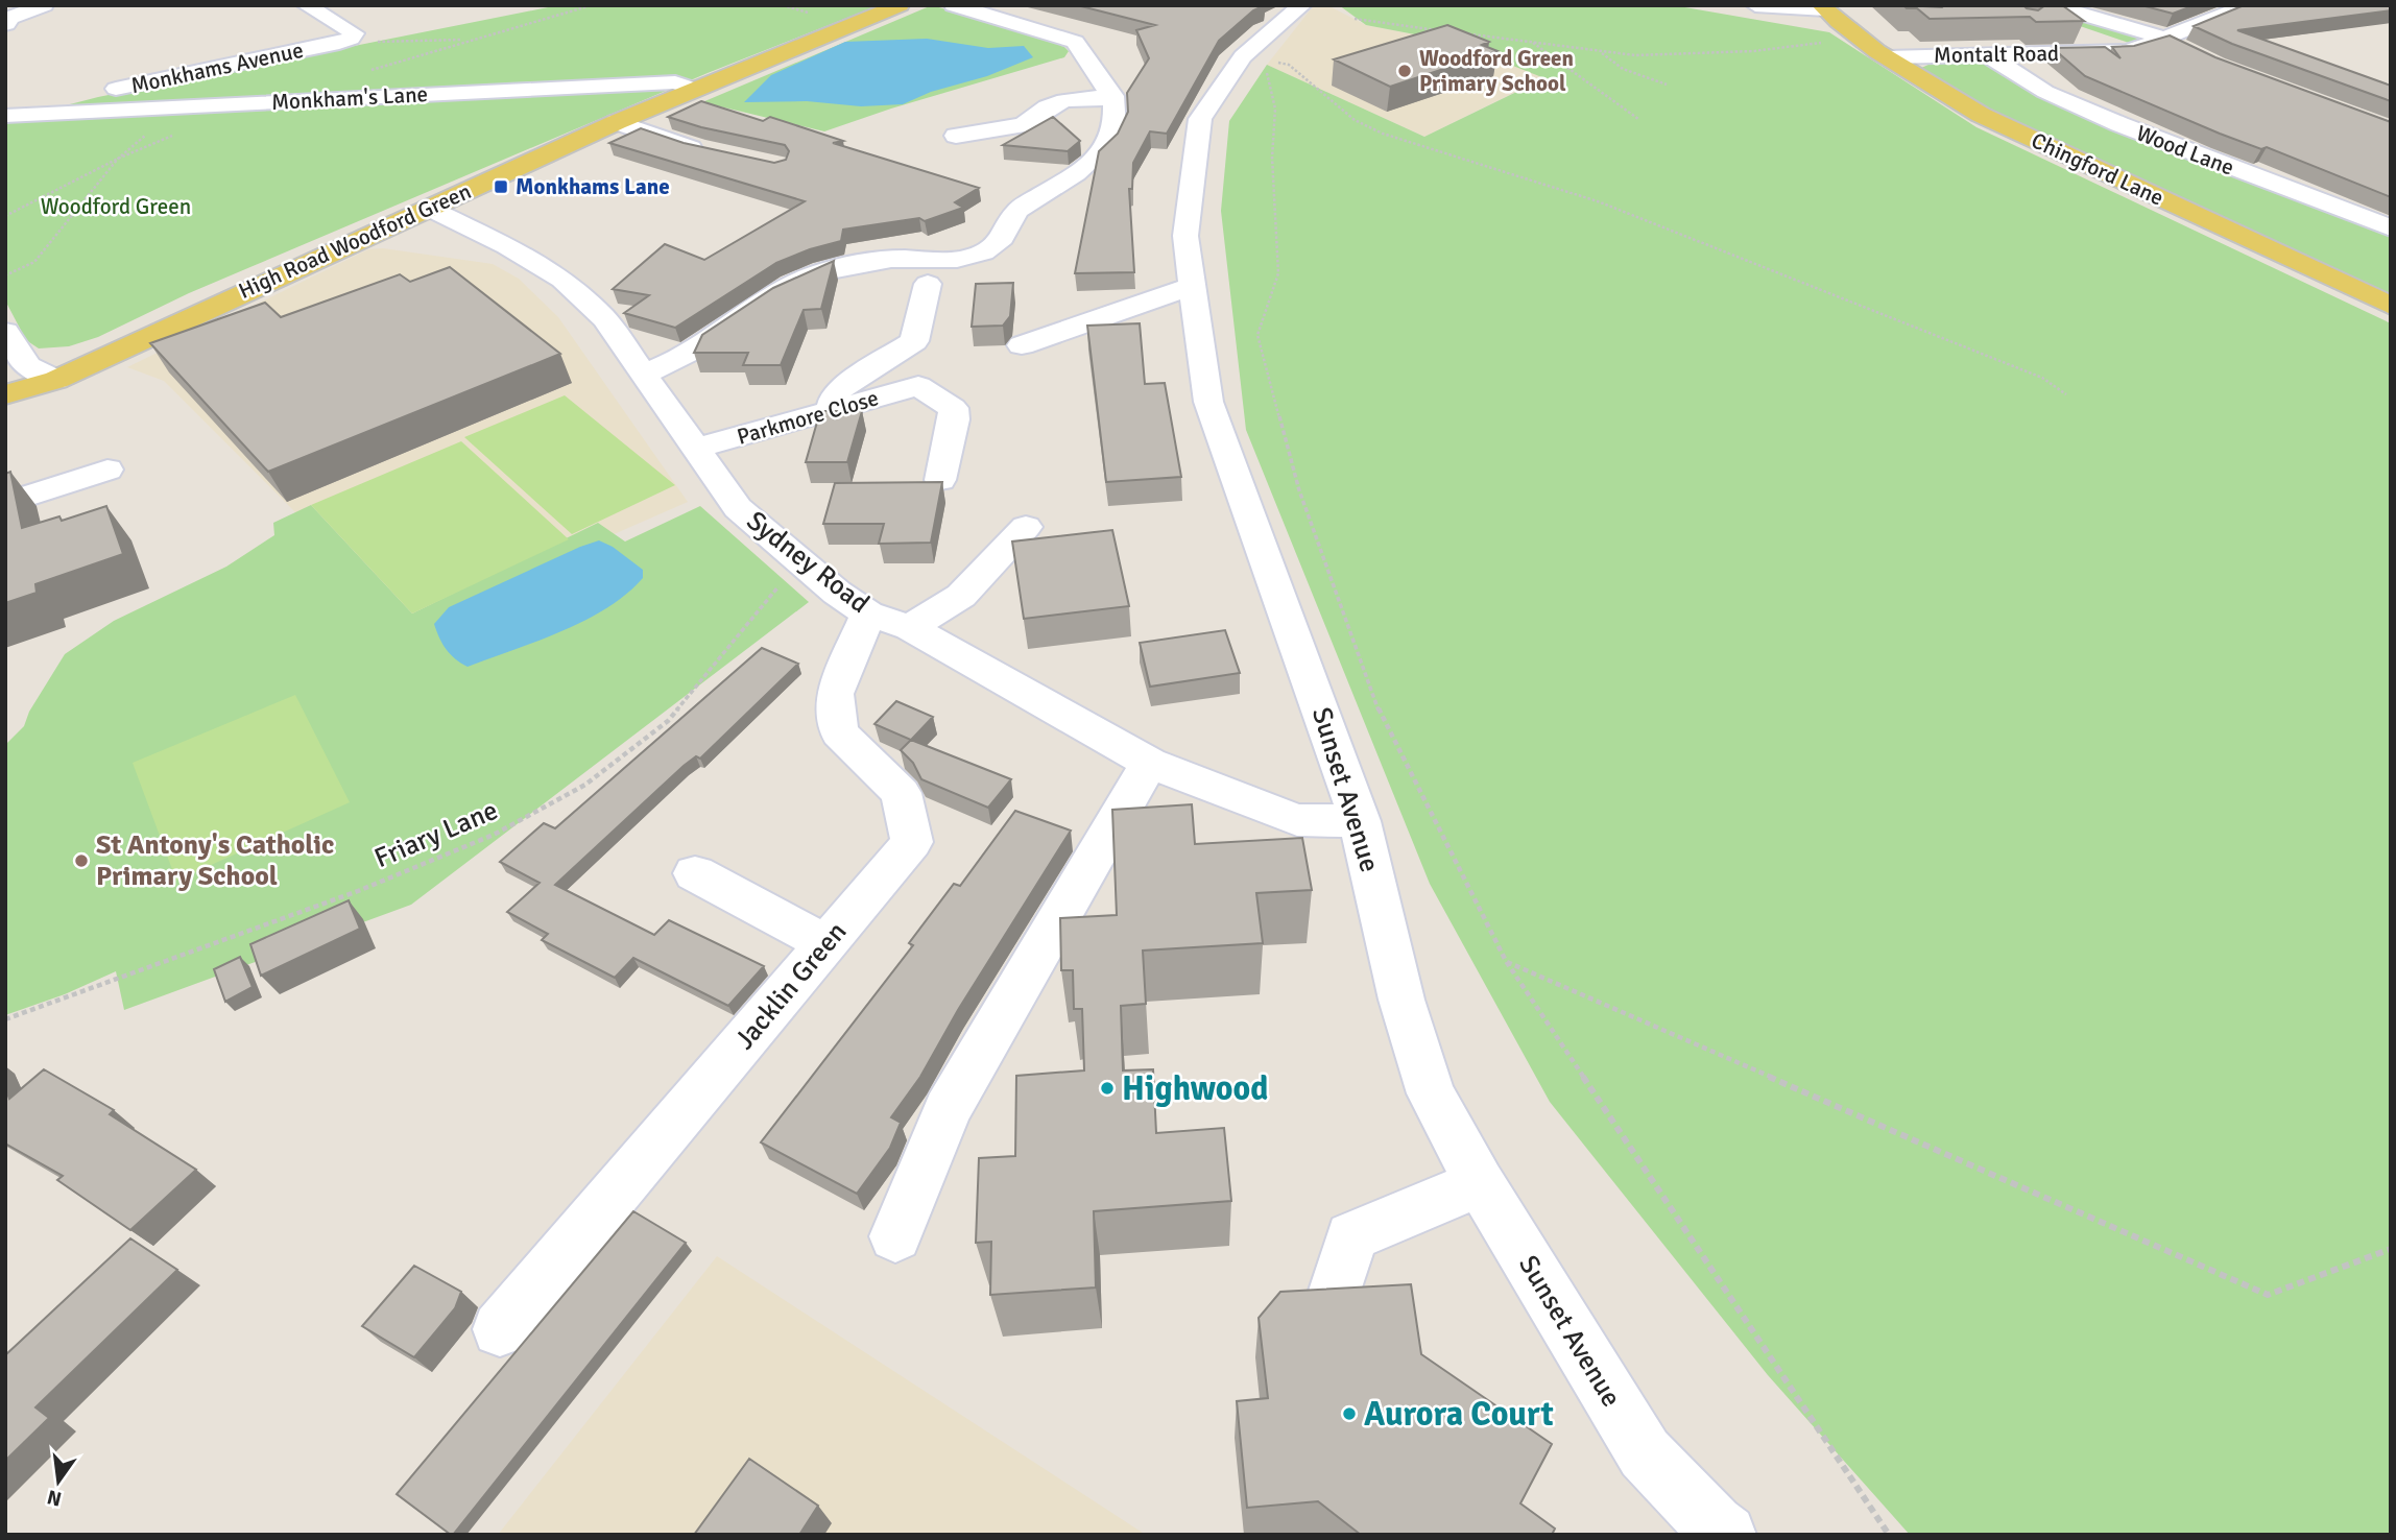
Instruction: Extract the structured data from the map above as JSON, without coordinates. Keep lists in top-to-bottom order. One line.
{"streets":{"main road":["Chingford Lane","High Road Woodford Green"],"street":["Montalt Road","Monkhams Avenue","Monkham's Lane","Wood Lane","Parkmore Close","Sydney Road","Sunset Avenue","Jacklin Green"],"path":["Friary Lane"]},"crossings":[["Montalt Road","Wood Lane"],["Montalt Road","Chingford Lane"],["Monkhams Avenue","Monkham's Lane"],["Monkham's Lane","High Road Woodford Green"],["High Road Woodford Green","Sydney Road"],["Parkmore Close","Sydney Road"],["Sydney Road","Sunset Avenue"],["Sydney Road","Friary Lane"],["Sydney Road","Jacklin Green"]],"parks":["Woodford Green"],"places":{"other":["Woodford Green Primary School","St Antony's Catholic Primary School","Highwood","Aurora Court"],"transit":["Monkhams Lane"]},"north":"bottom"}
